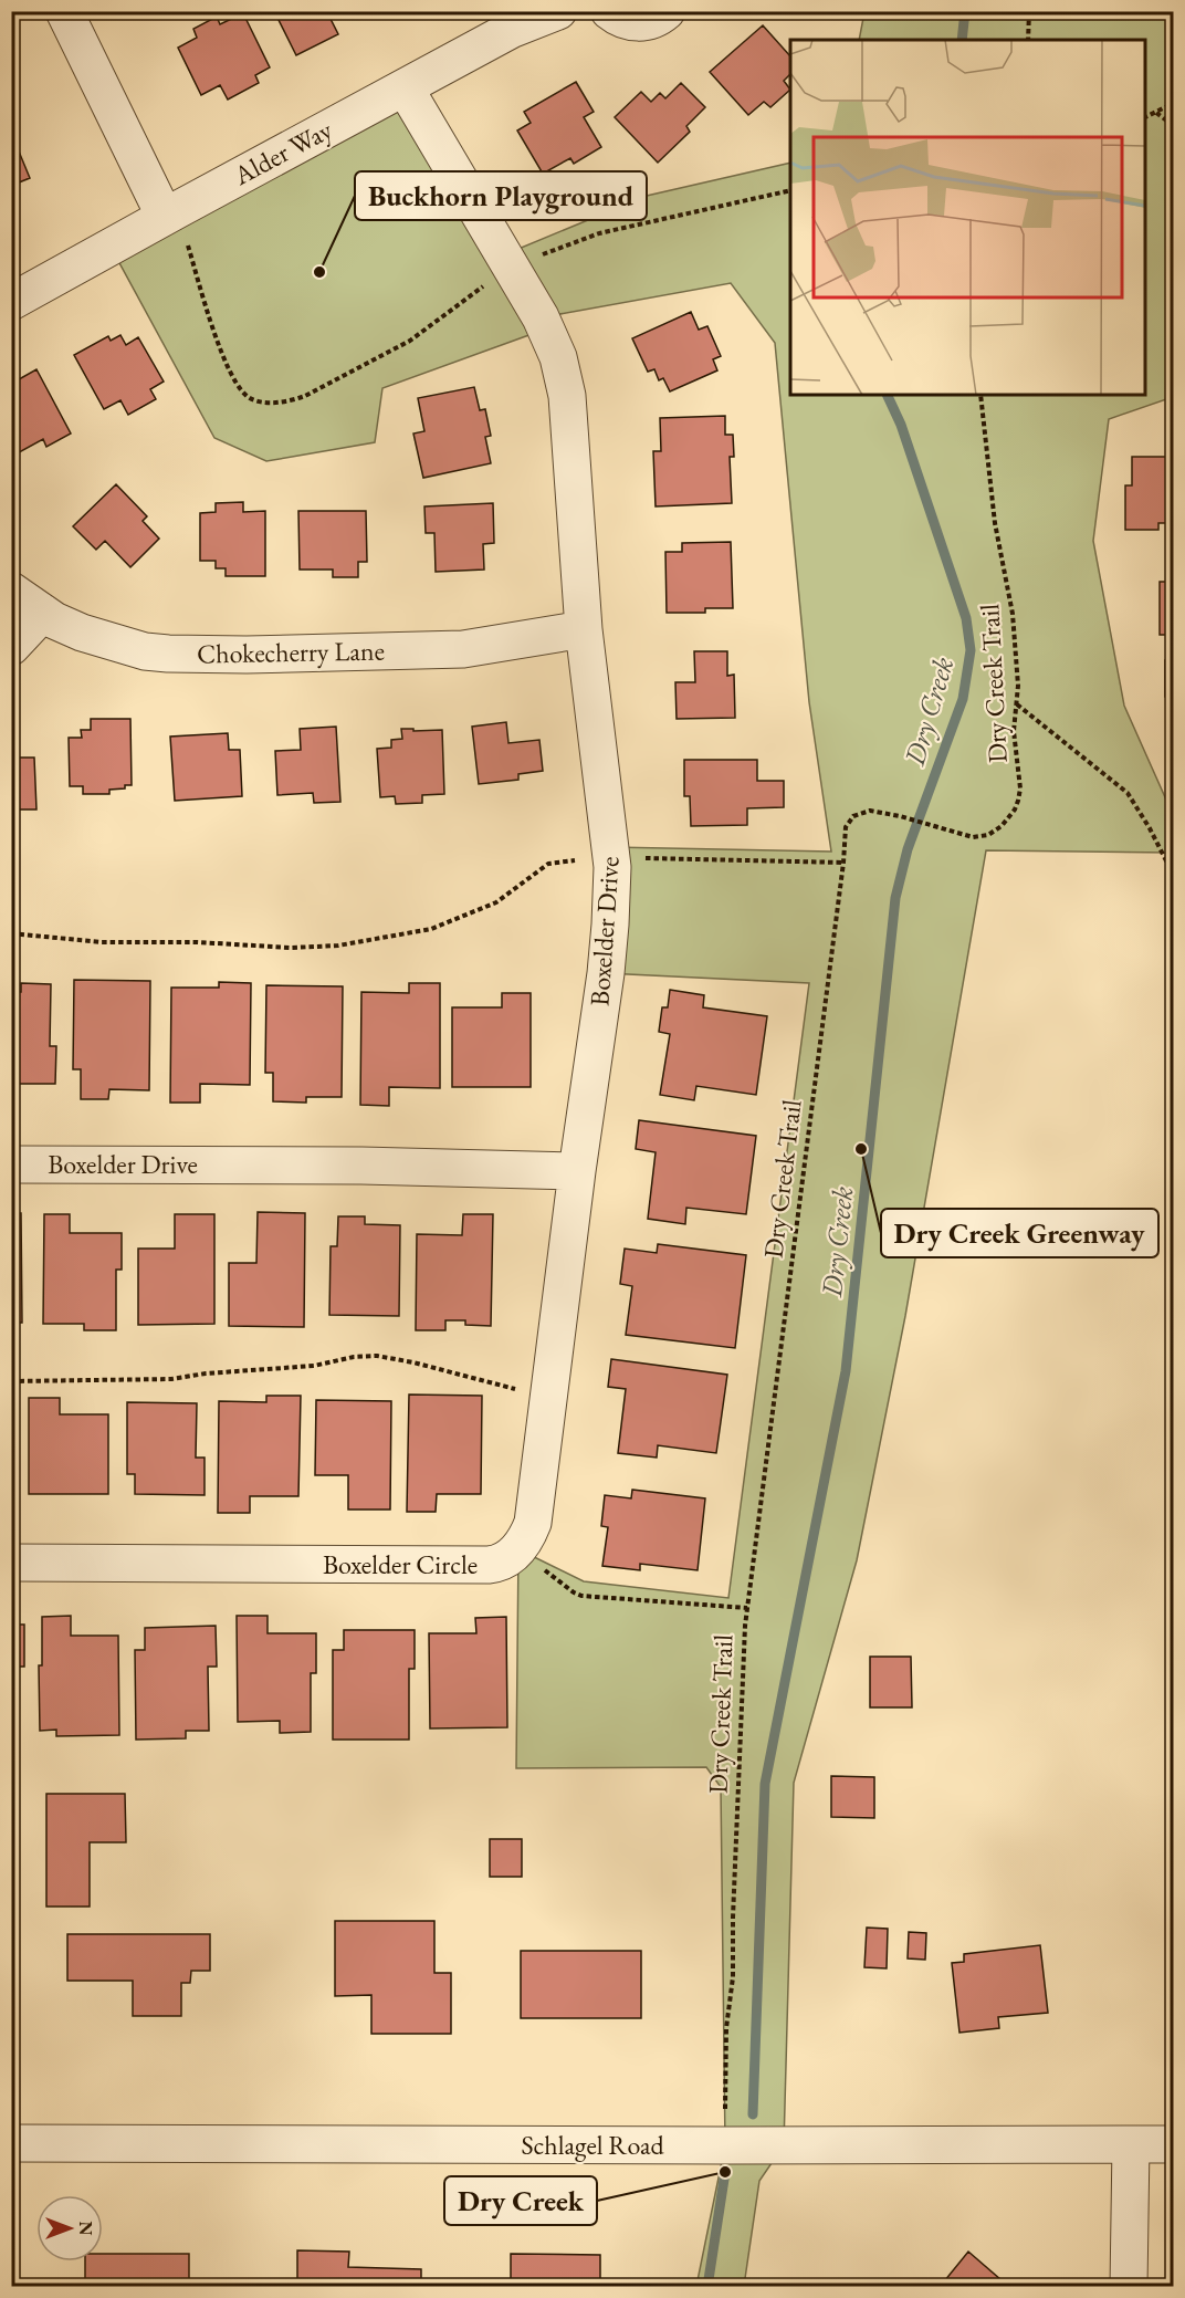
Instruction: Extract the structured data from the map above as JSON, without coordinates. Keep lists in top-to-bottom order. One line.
{"streets":{"street":["Alder Way","Chokecherry Lane","Boxelder Drive","Boxelder Circle","Schlagel Road"],"path":["Dry Creek Trail"]},"crossings":[["Alder Way","Boxelder Drive"],["Chokecherry Lane","Boxelder Drive"],["Dry Creek Trail","Schlagel Road"]],"water":["Dry Creek"],"places":["Buckhorn Playground","Dry Creek Greenway","Dry Creek"],"north":"right"}
